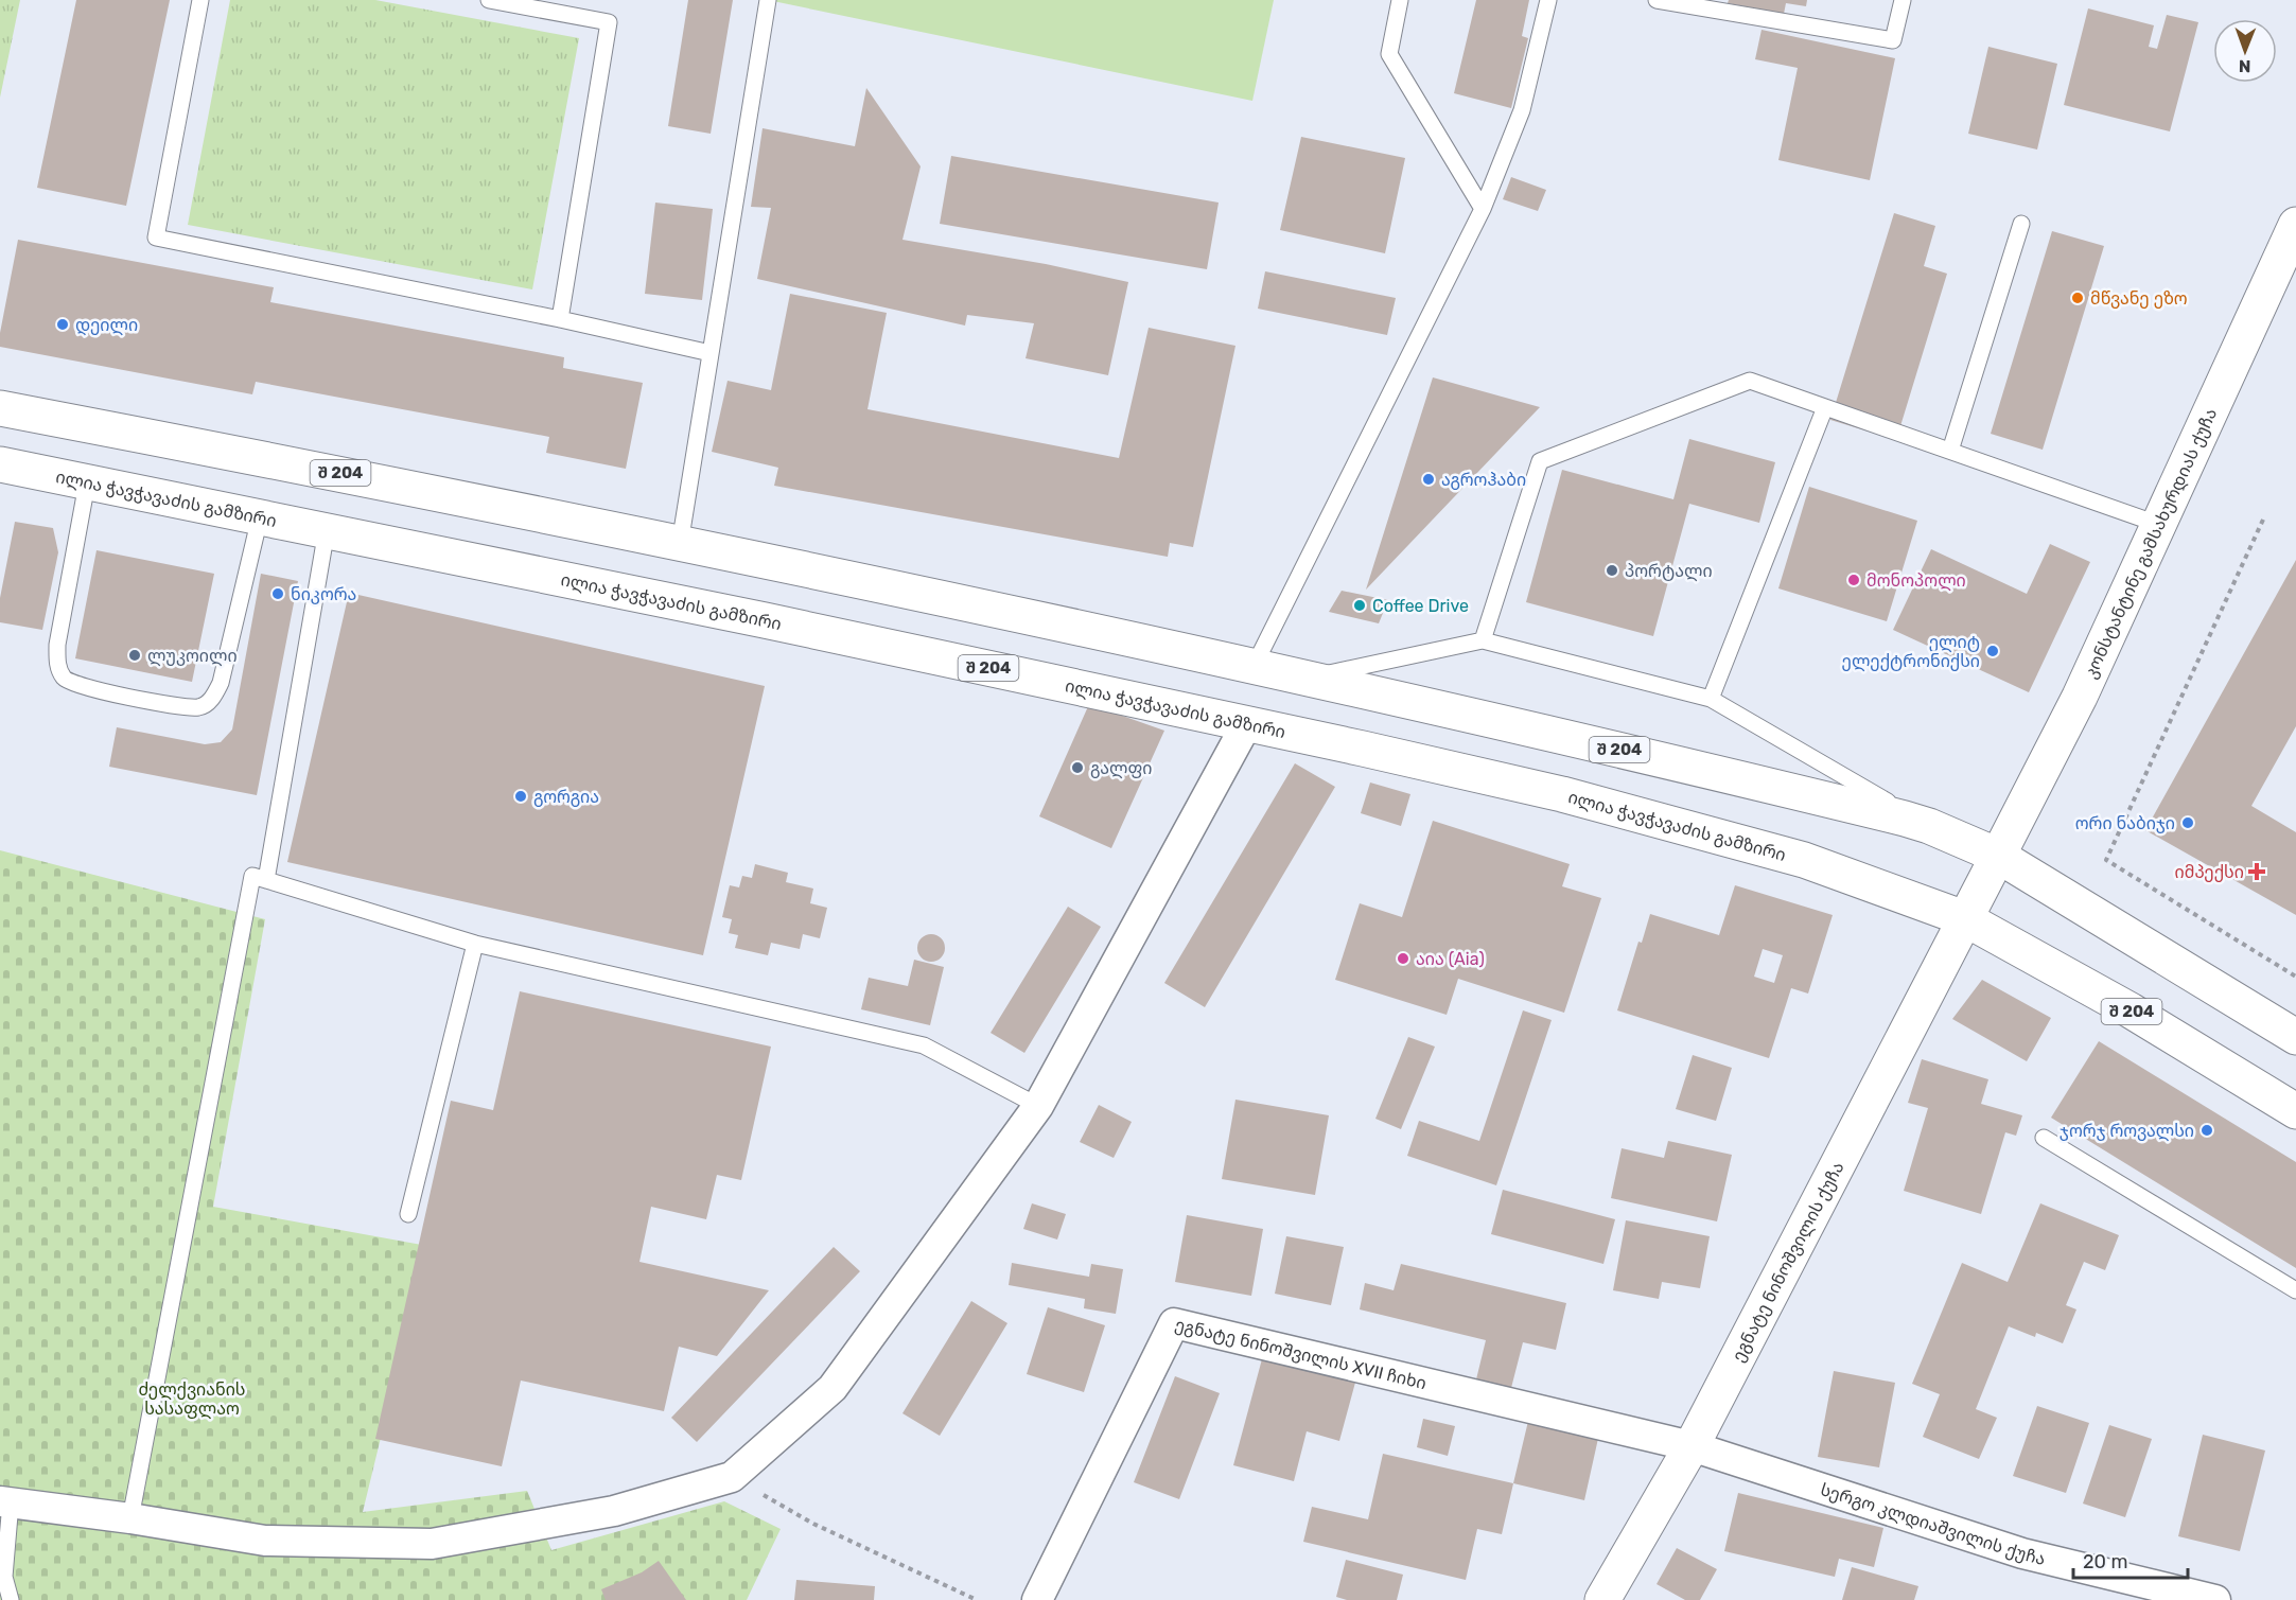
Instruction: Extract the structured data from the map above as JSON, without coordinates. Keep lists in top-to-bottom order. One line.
{"streets":{"main road":["შ 204","ილია ჭავჭავაძის გამზირი","კონსტანტინე გამსახურდიას ქუჩა","ეგნატე ნინოშვილის ქუჩა"],"street":["ეგნატე ნინოშვილის XVII ჩიხი","სერგო კლდიაშვილის ქუჩა"]},"crossings":[["შ 204","კონსტანტინე გამსახურდიას ქუჩა"],["ილია ჭავჭავაძის გამზირი","კონსტანტინე გამსახურდიას ქუჩა"],["ილია ჭავჭავაძის გამზირი","ეგნატე ნინოშვილის ქუჩა"],["კონსტანტინე გამსახურდიას ქუჩა","ეგნატე ნინოშვილის ქუჩა"],["ეგნატე ნინოშვილის ქუჩა","ეგნატე ნინოშვილის XVII ჩიხი"],["ეგნატე ნინოშვილის ქუჩა","სერგო კლდიაშვილის ქუჩა"],["ეგნატე ნინოშვილის XVII ჩიხი","სერგო კლდიაშვილის ქუჩა"]],"parks":["ძელქვიანის სასაფლაო"],"places":{"other":["მწვანე ეზო","დეილი","აგროჰაბი","პორტალი","მონოპოლი","ნიკორა","Coffee Drive","ელიტ ელექტრონიქსი","ლუკოილი","გალფი","გორგია","ორი ნაბიჯი","აია (Aia)","ჯორჯ როვალსი"],"health":["იმპექსი"]},"scale_bar":"20 m","north":"bottom"}
